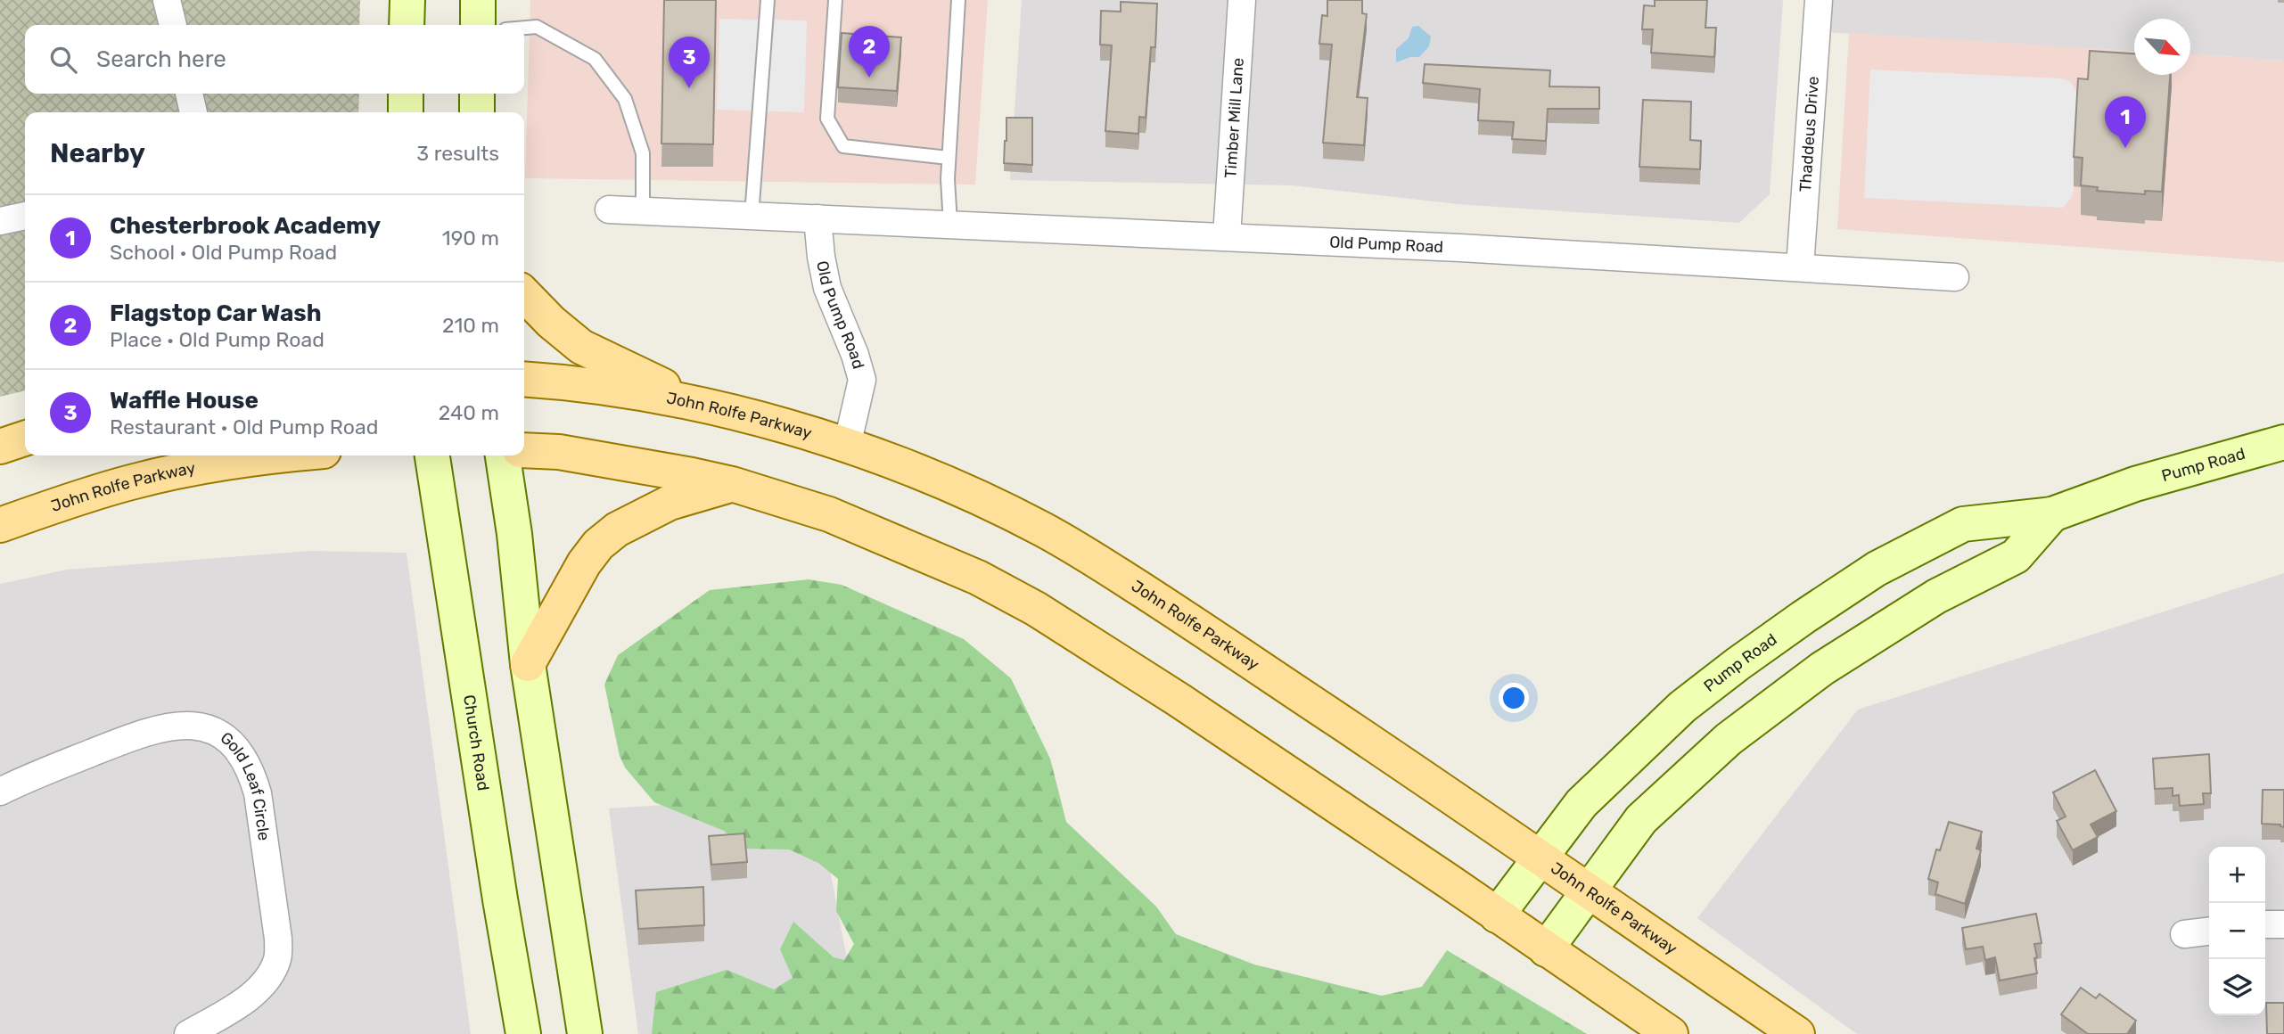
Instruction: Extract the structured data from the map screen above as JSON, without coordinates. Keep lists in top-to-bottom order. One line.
{"streets":{"main road":["John Rolfe Parkway","Pump Road","Church Road"],"street":["Timber Mill Lane","Thaddeus Drive","Old Pump Road","Gold Leaf Circle"]},"crossings":[["Timber Mill Lane","Old Pump Road"],["Thaddeus Drive","Old Pump Road"],["Old Pump Road","John Rolfe Parkway"],["John Rolfe Parkway","Pump Road"]],"north":"bottom right","page":{"search":"Search here","pins":["2","3","1"],"heading":["Nearby","3 results"],"list":[{"mark":"1","name":"Chesterbrook Academy","note":"School · Old Pump Road","value":"190 m"},{"mark":"2","name":"Flagstop Car Wash","note":"Place · Old Pump Road","value":"210 m"},{"mark":"3","name":"Waffle House","note":"Restaurant · Old Pump Road","value":"240 m"}],"map_buttons":["+","−"]}}
